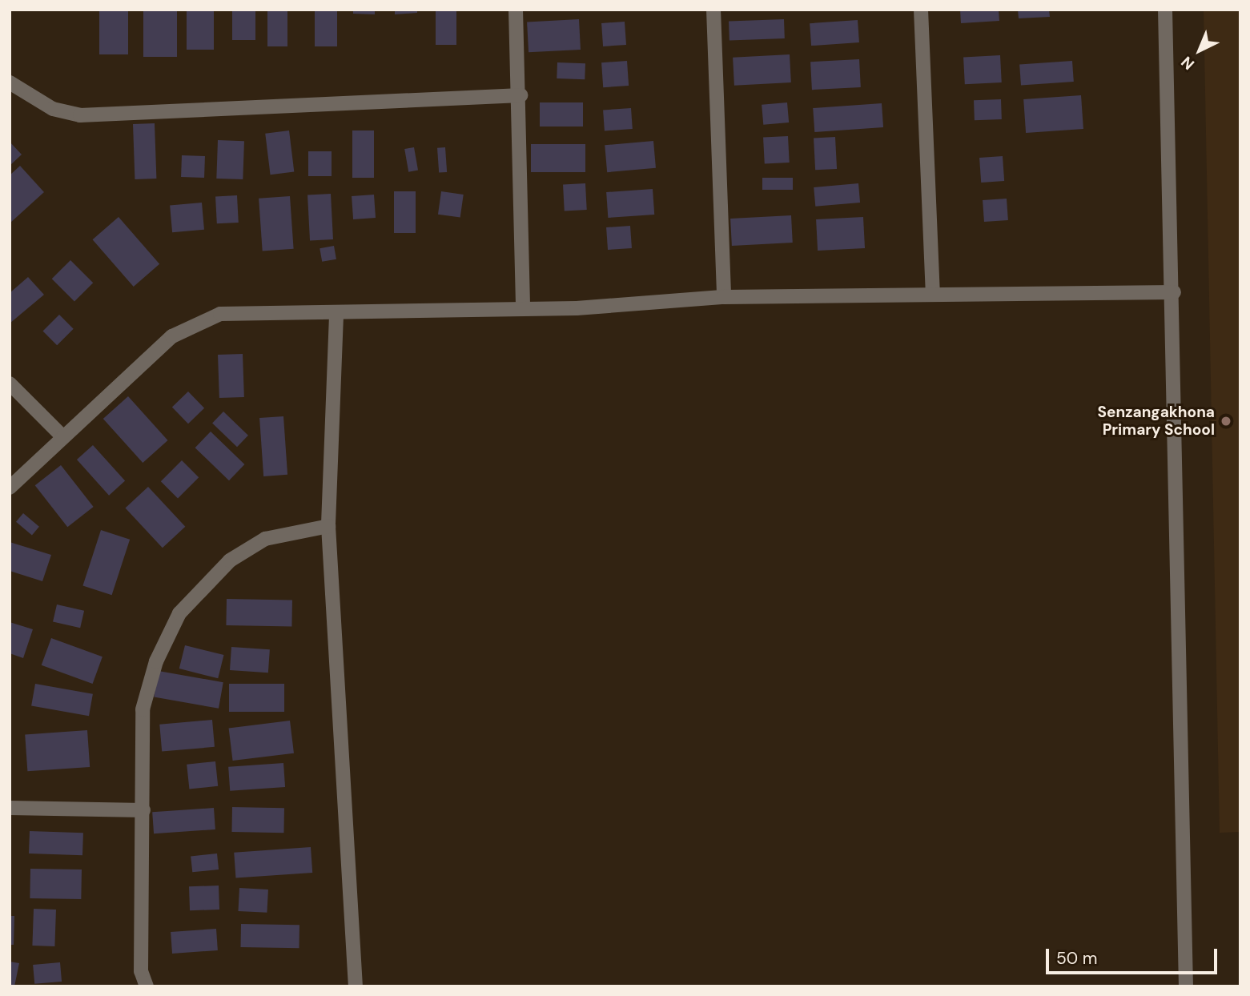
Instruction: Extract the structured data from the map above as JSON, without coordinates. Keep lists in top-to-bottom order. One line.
{"places":["Senzangakhona Primary School"],"scale_bar":"50 m","north":"bottom left"}
